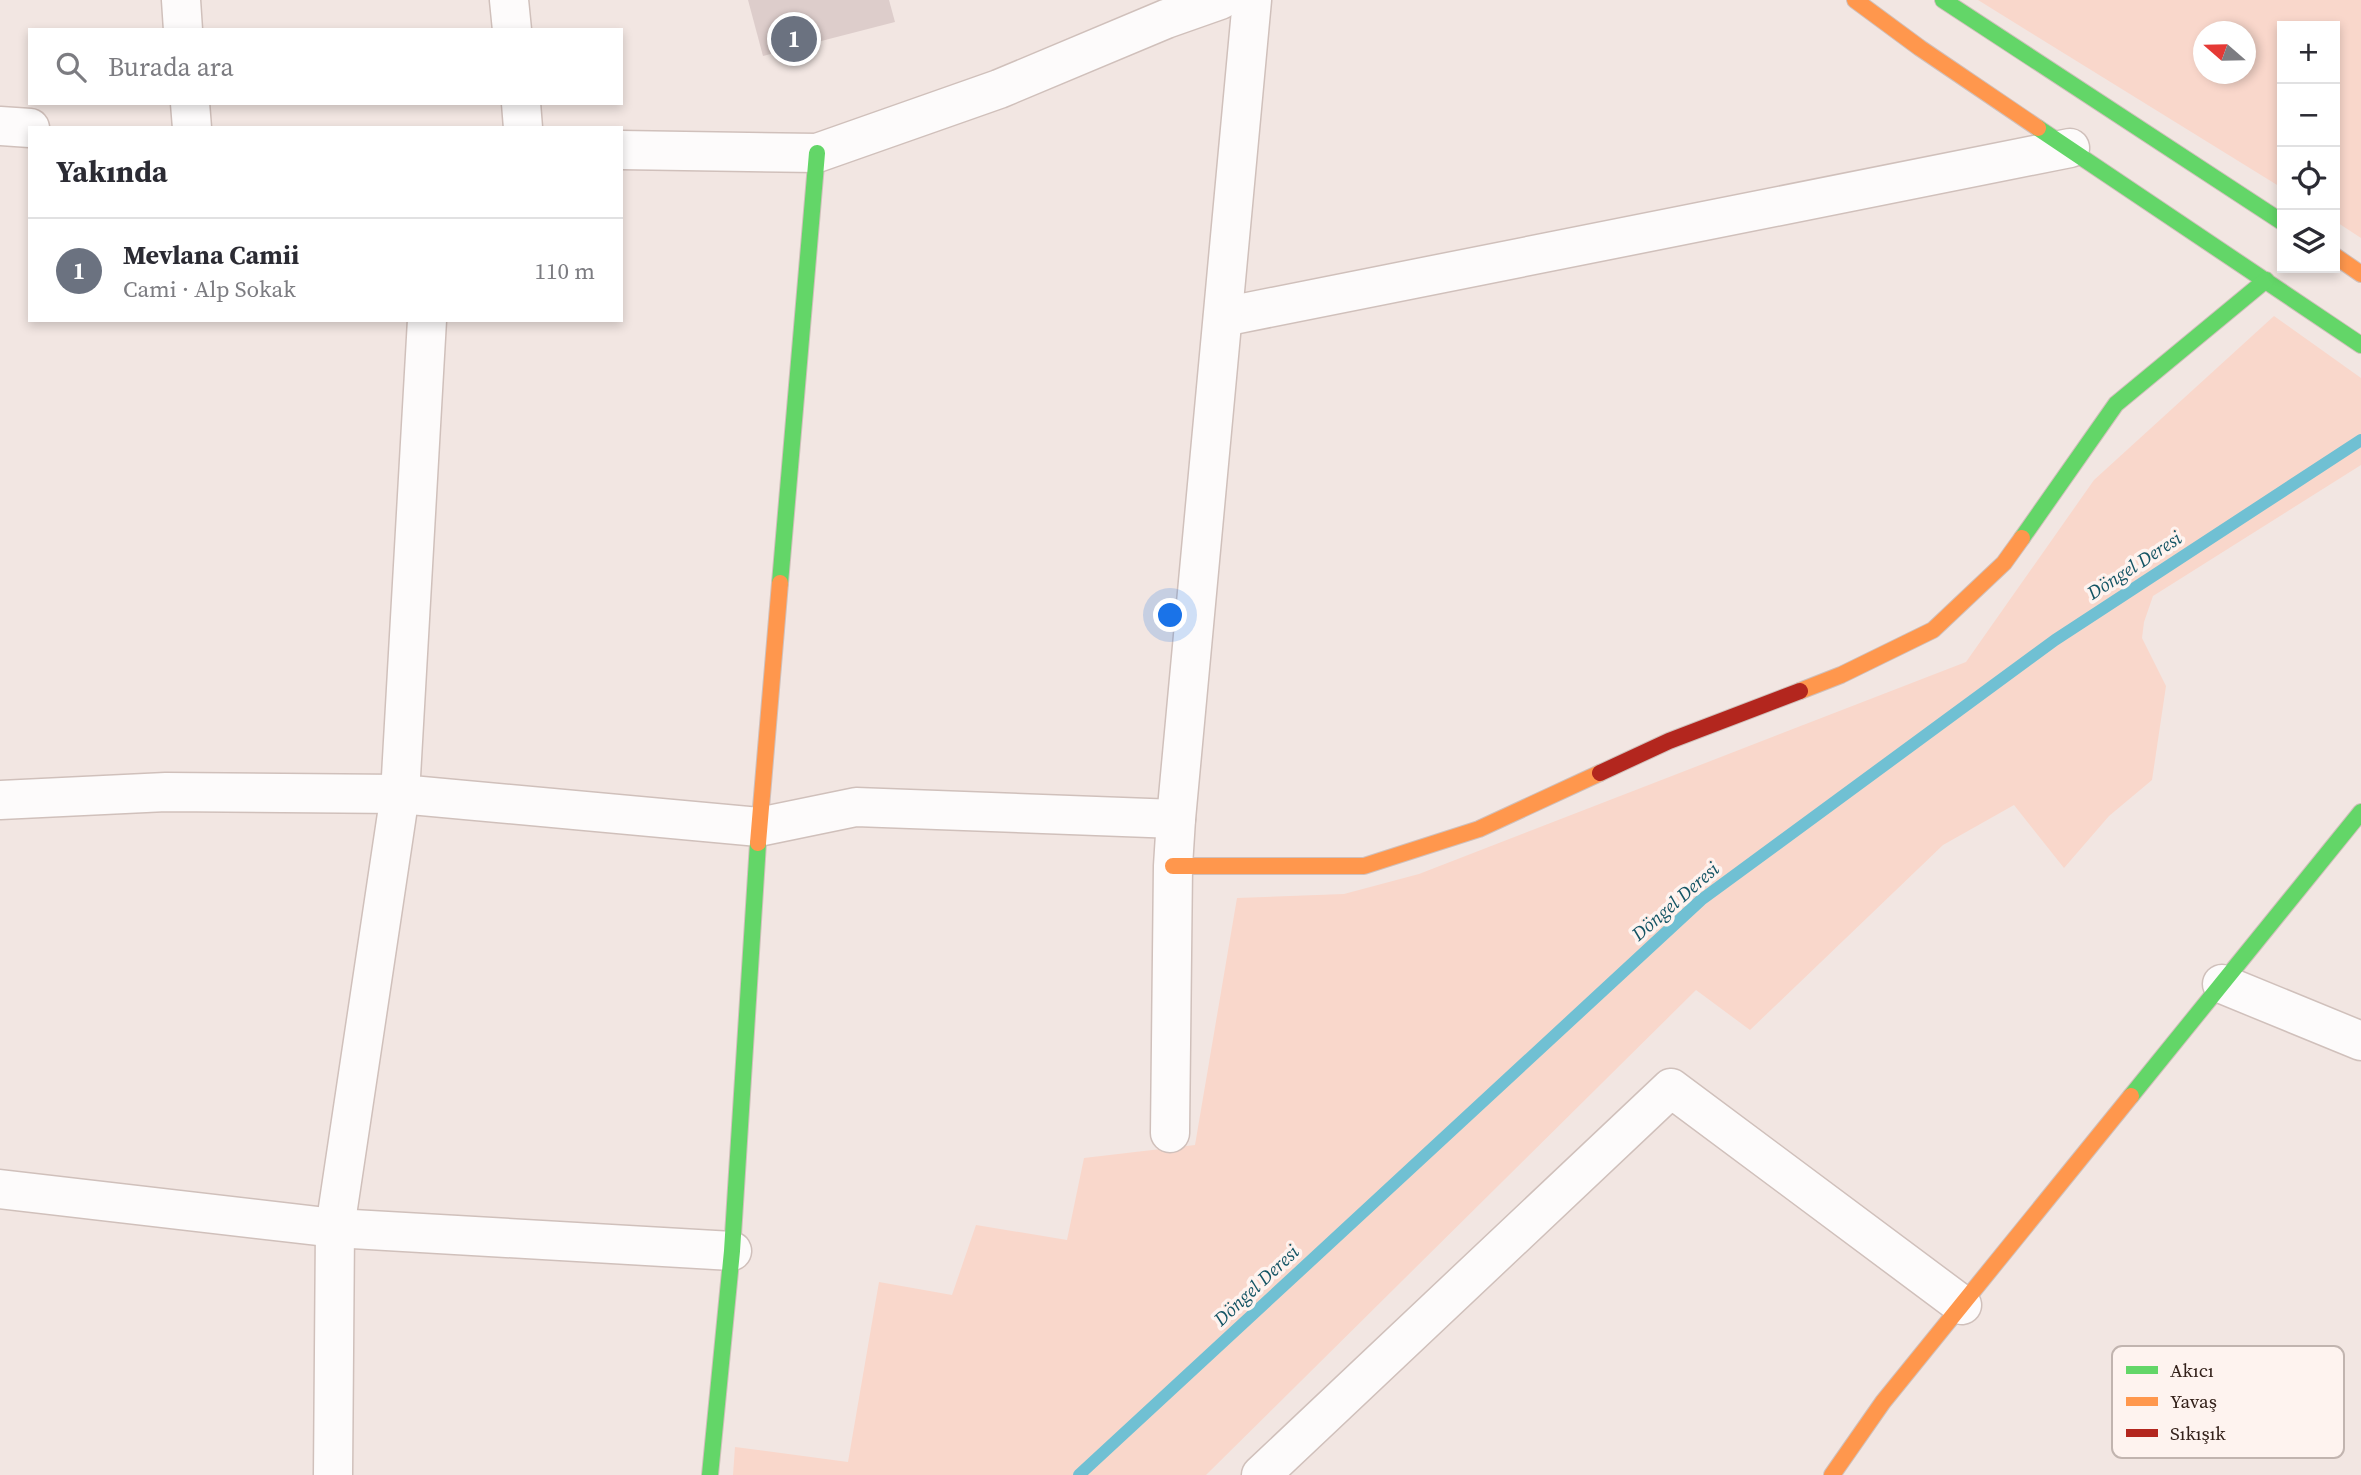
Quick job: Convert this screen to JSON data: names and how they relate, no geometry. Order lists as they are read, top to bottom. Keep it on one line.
{"water":["Döngel Deresi"],"legend":["Akıcı","Yavaş","Sıkışık"],"north":"left","page":{"pins":"1","map_buttons":["+","−"],"search":"Burada ara","heading":"Yakında","list":[{"mark":"1","name":"Mevlana Camii","note":"Cami · Alp Sokak","value":"110 m"}]}}
